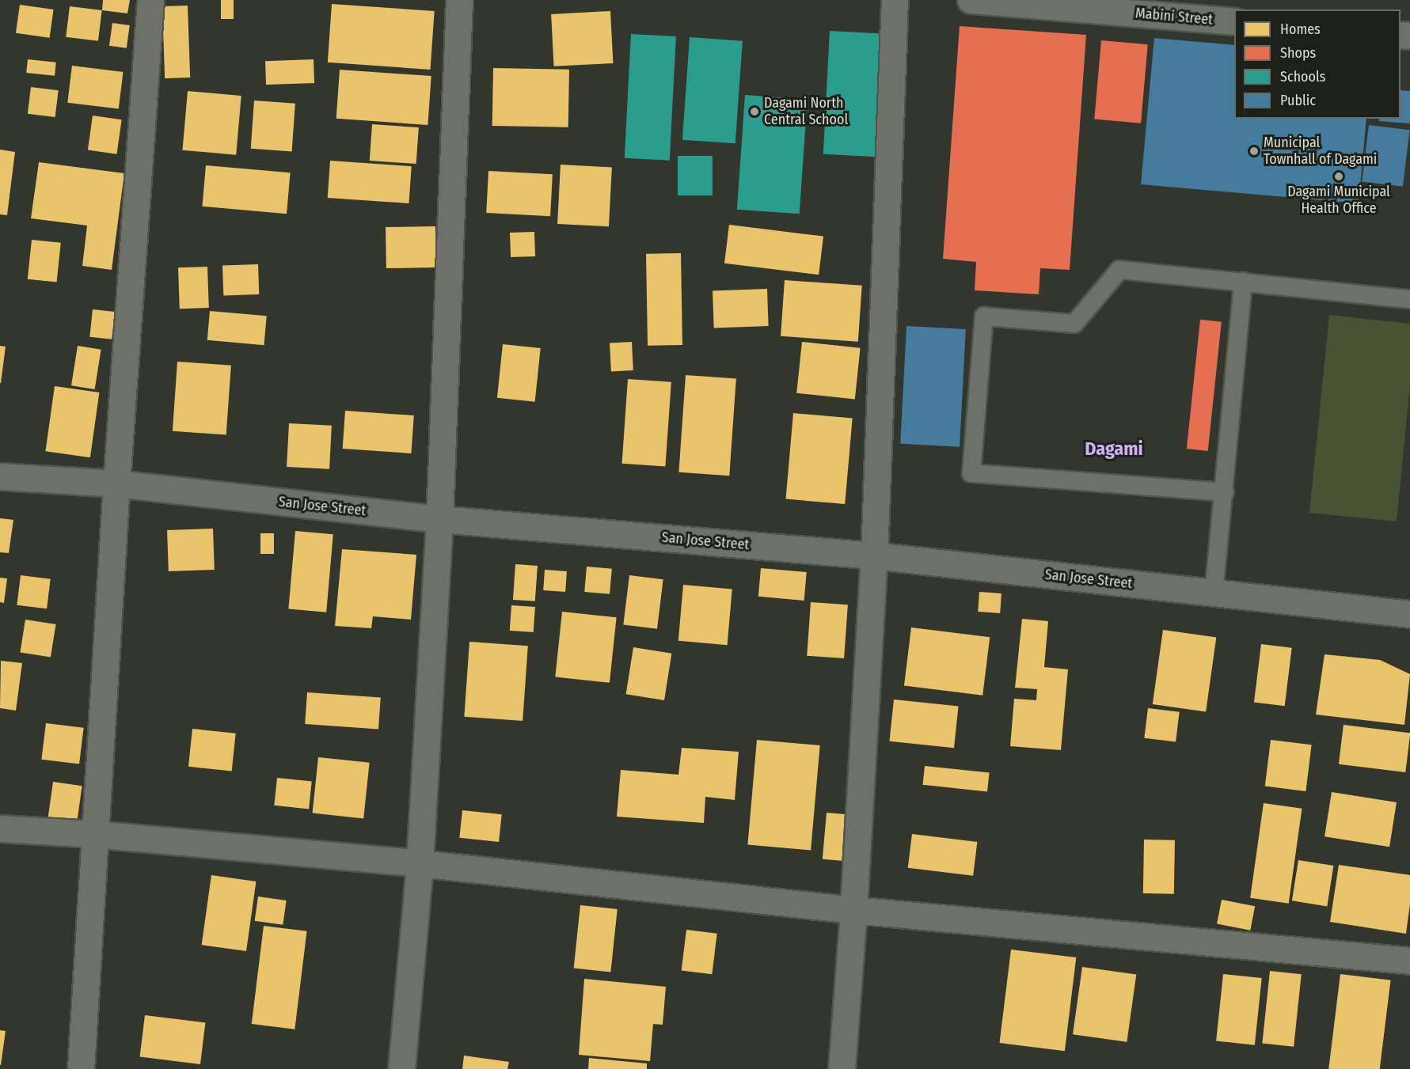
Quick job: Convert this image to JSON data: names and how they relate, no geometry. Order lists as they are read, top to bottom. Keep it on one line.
{"streets":{"street":["Mabini Street","San Jose Street"]},"districts":["Dagami"],"places":["Dagami North Central School","Municipal Townhall of Dagami","Dagami Municipal Health Office"],"legend":["Homes","Shops","Schools","Public"]}
